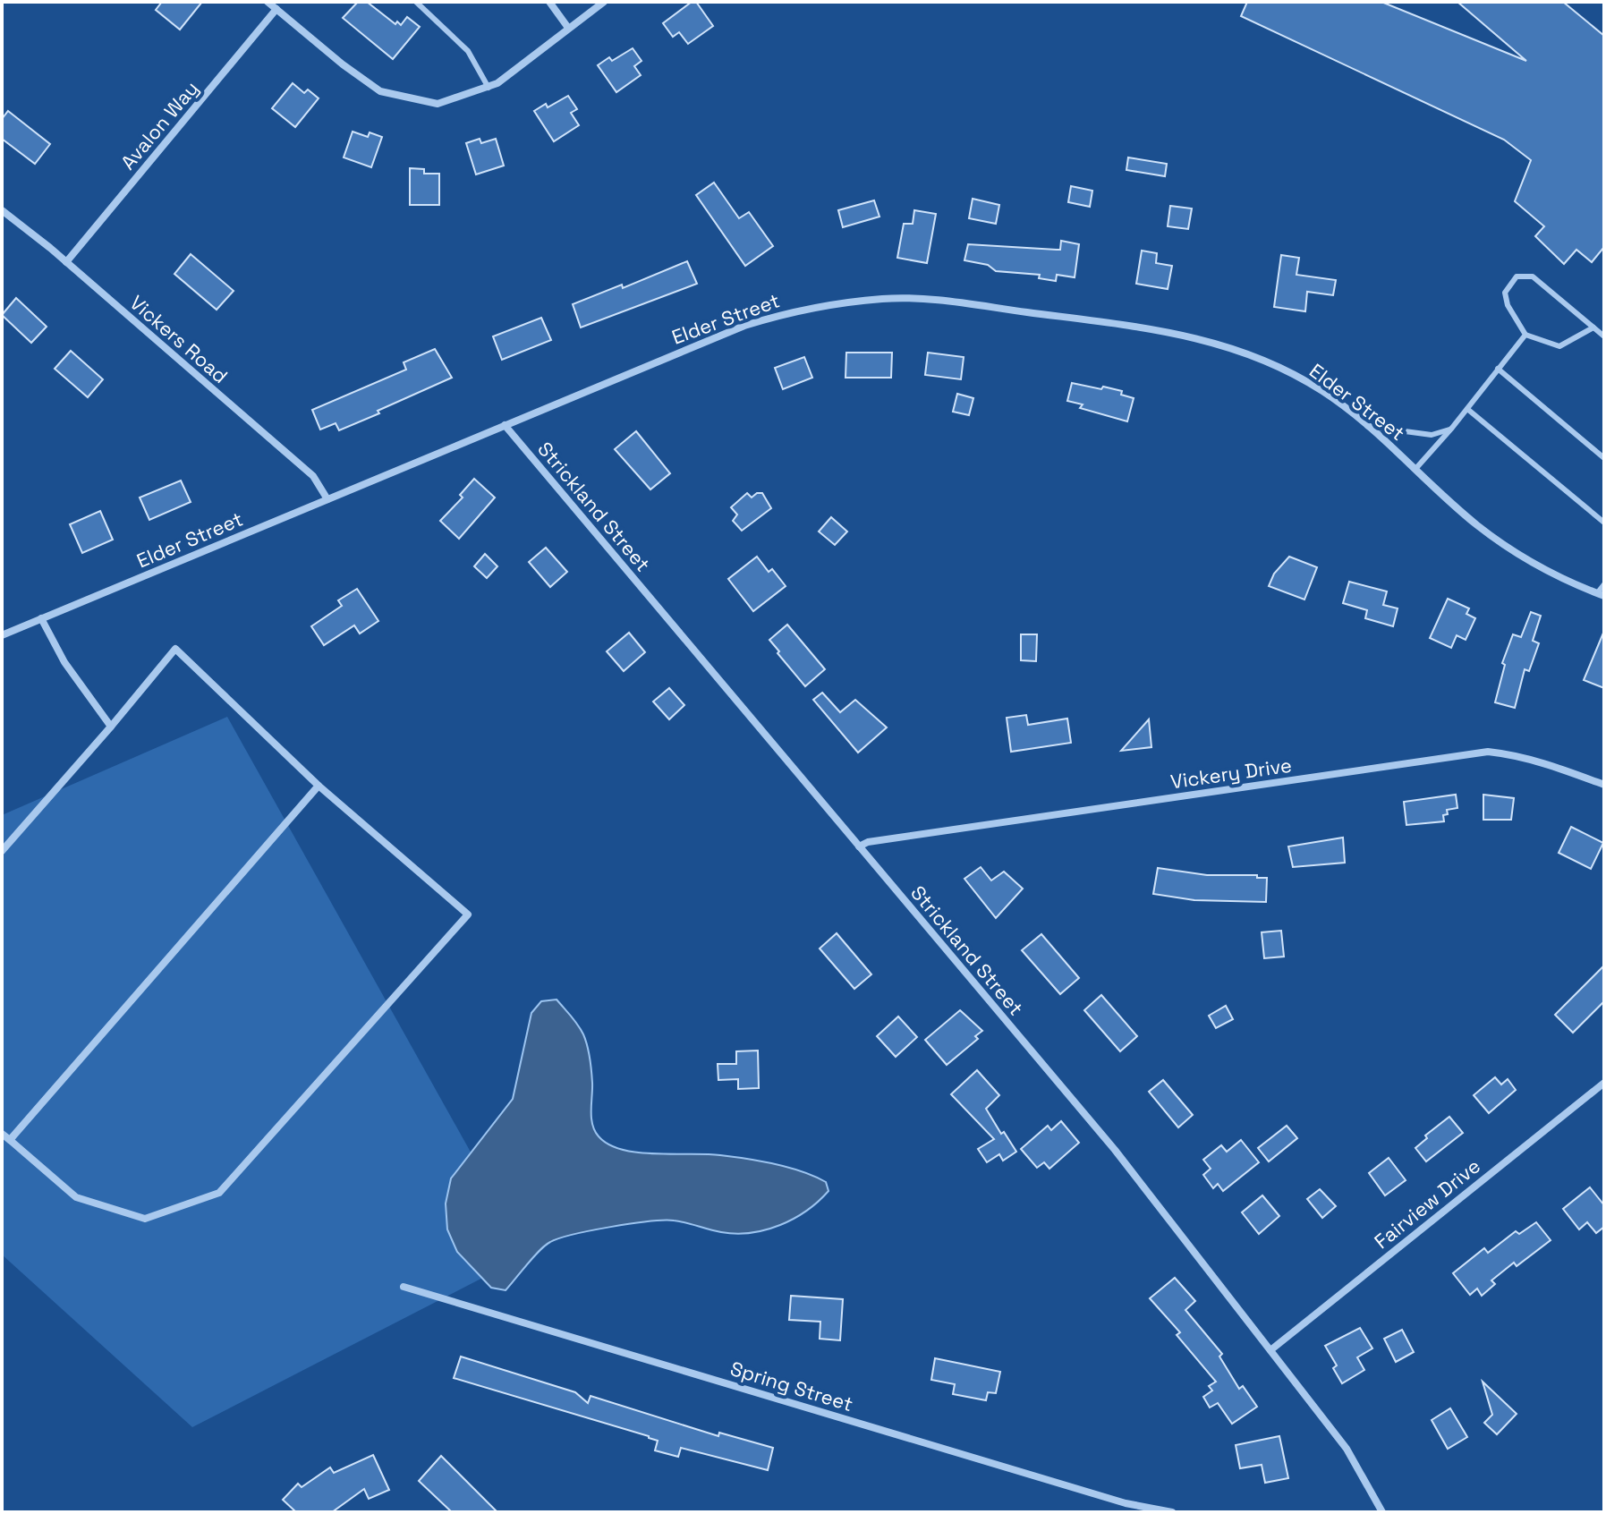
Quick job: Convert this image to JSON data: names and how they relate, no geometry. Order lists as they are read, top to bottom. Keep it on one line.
{"streets":{"street":["Avalon Way","Elder Street","Vickers Road","Strickland Street","Vickery Drive","Fairview Drive","Spring Street"]},"crossings":[["Avalon Way","Vickers Road"],["Elder Street","Vickers Road"],["Elder Street","Strickland Street"],["Strickland Street","Vickery Drive"],["Strickland Street","Fairview Drive"]]}
